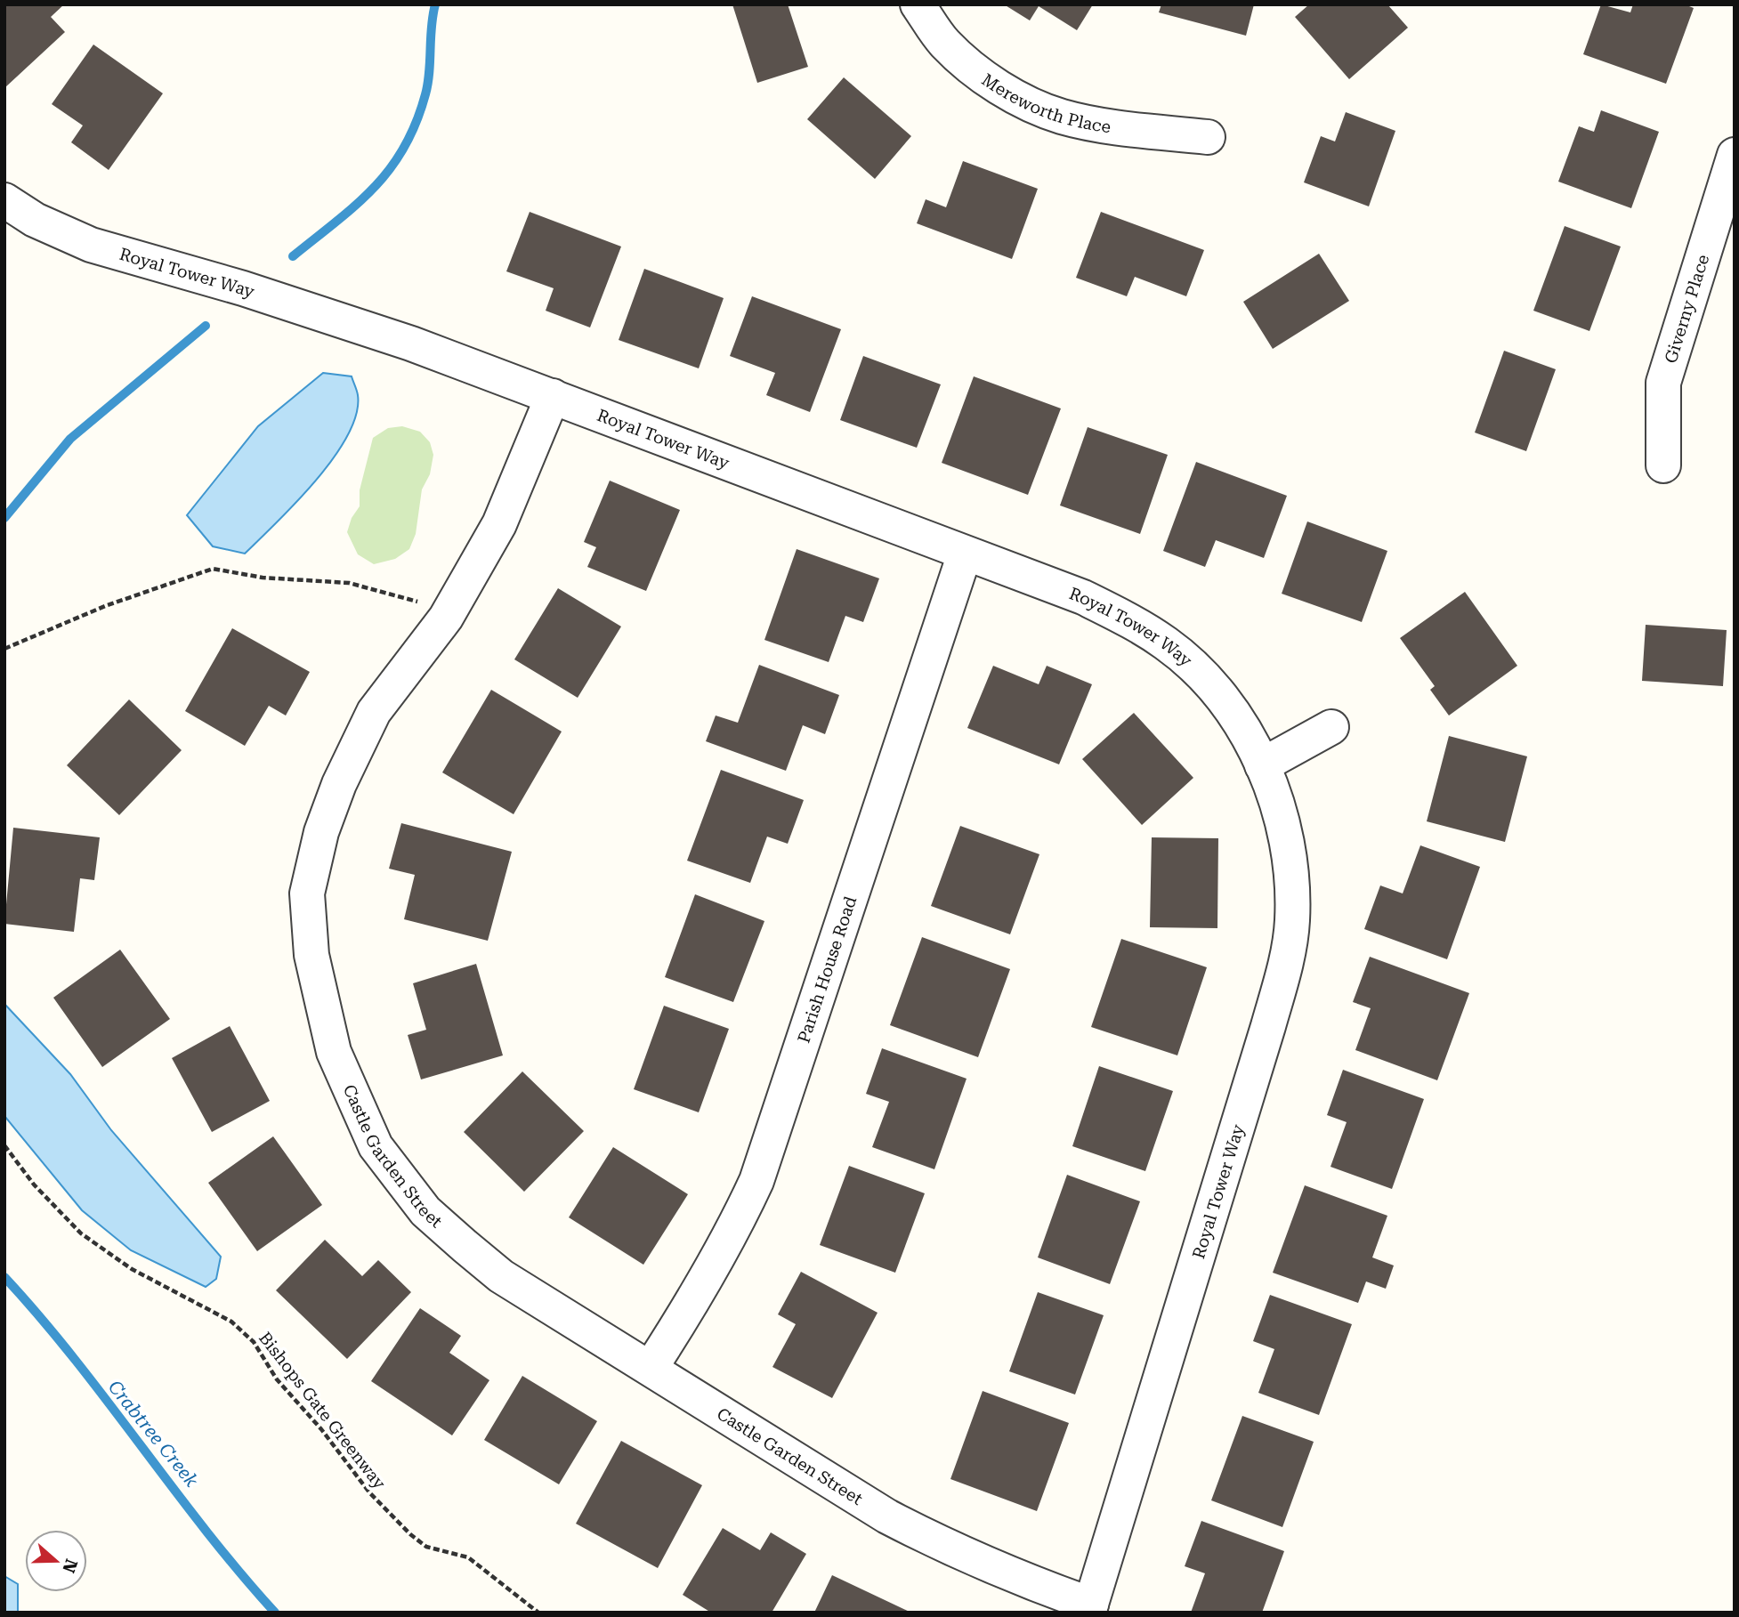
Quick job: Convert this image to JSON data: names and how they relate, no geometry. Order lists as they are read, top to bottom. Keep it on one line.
{"streets":{"street":["Mereworth Place","Royal Tower Way","Giverny Place","Parish House Road","Castle Garden Street"],"path":["Bishops Gate Greenway"]},"crossings":[["Royal Tower Way","Parish House Road"],["Royal Tower Way","Castle Garden Street"],["Parish House Road","Castle Garden Street"]],"water":["Crabtree Creek"],"north":"right"}
